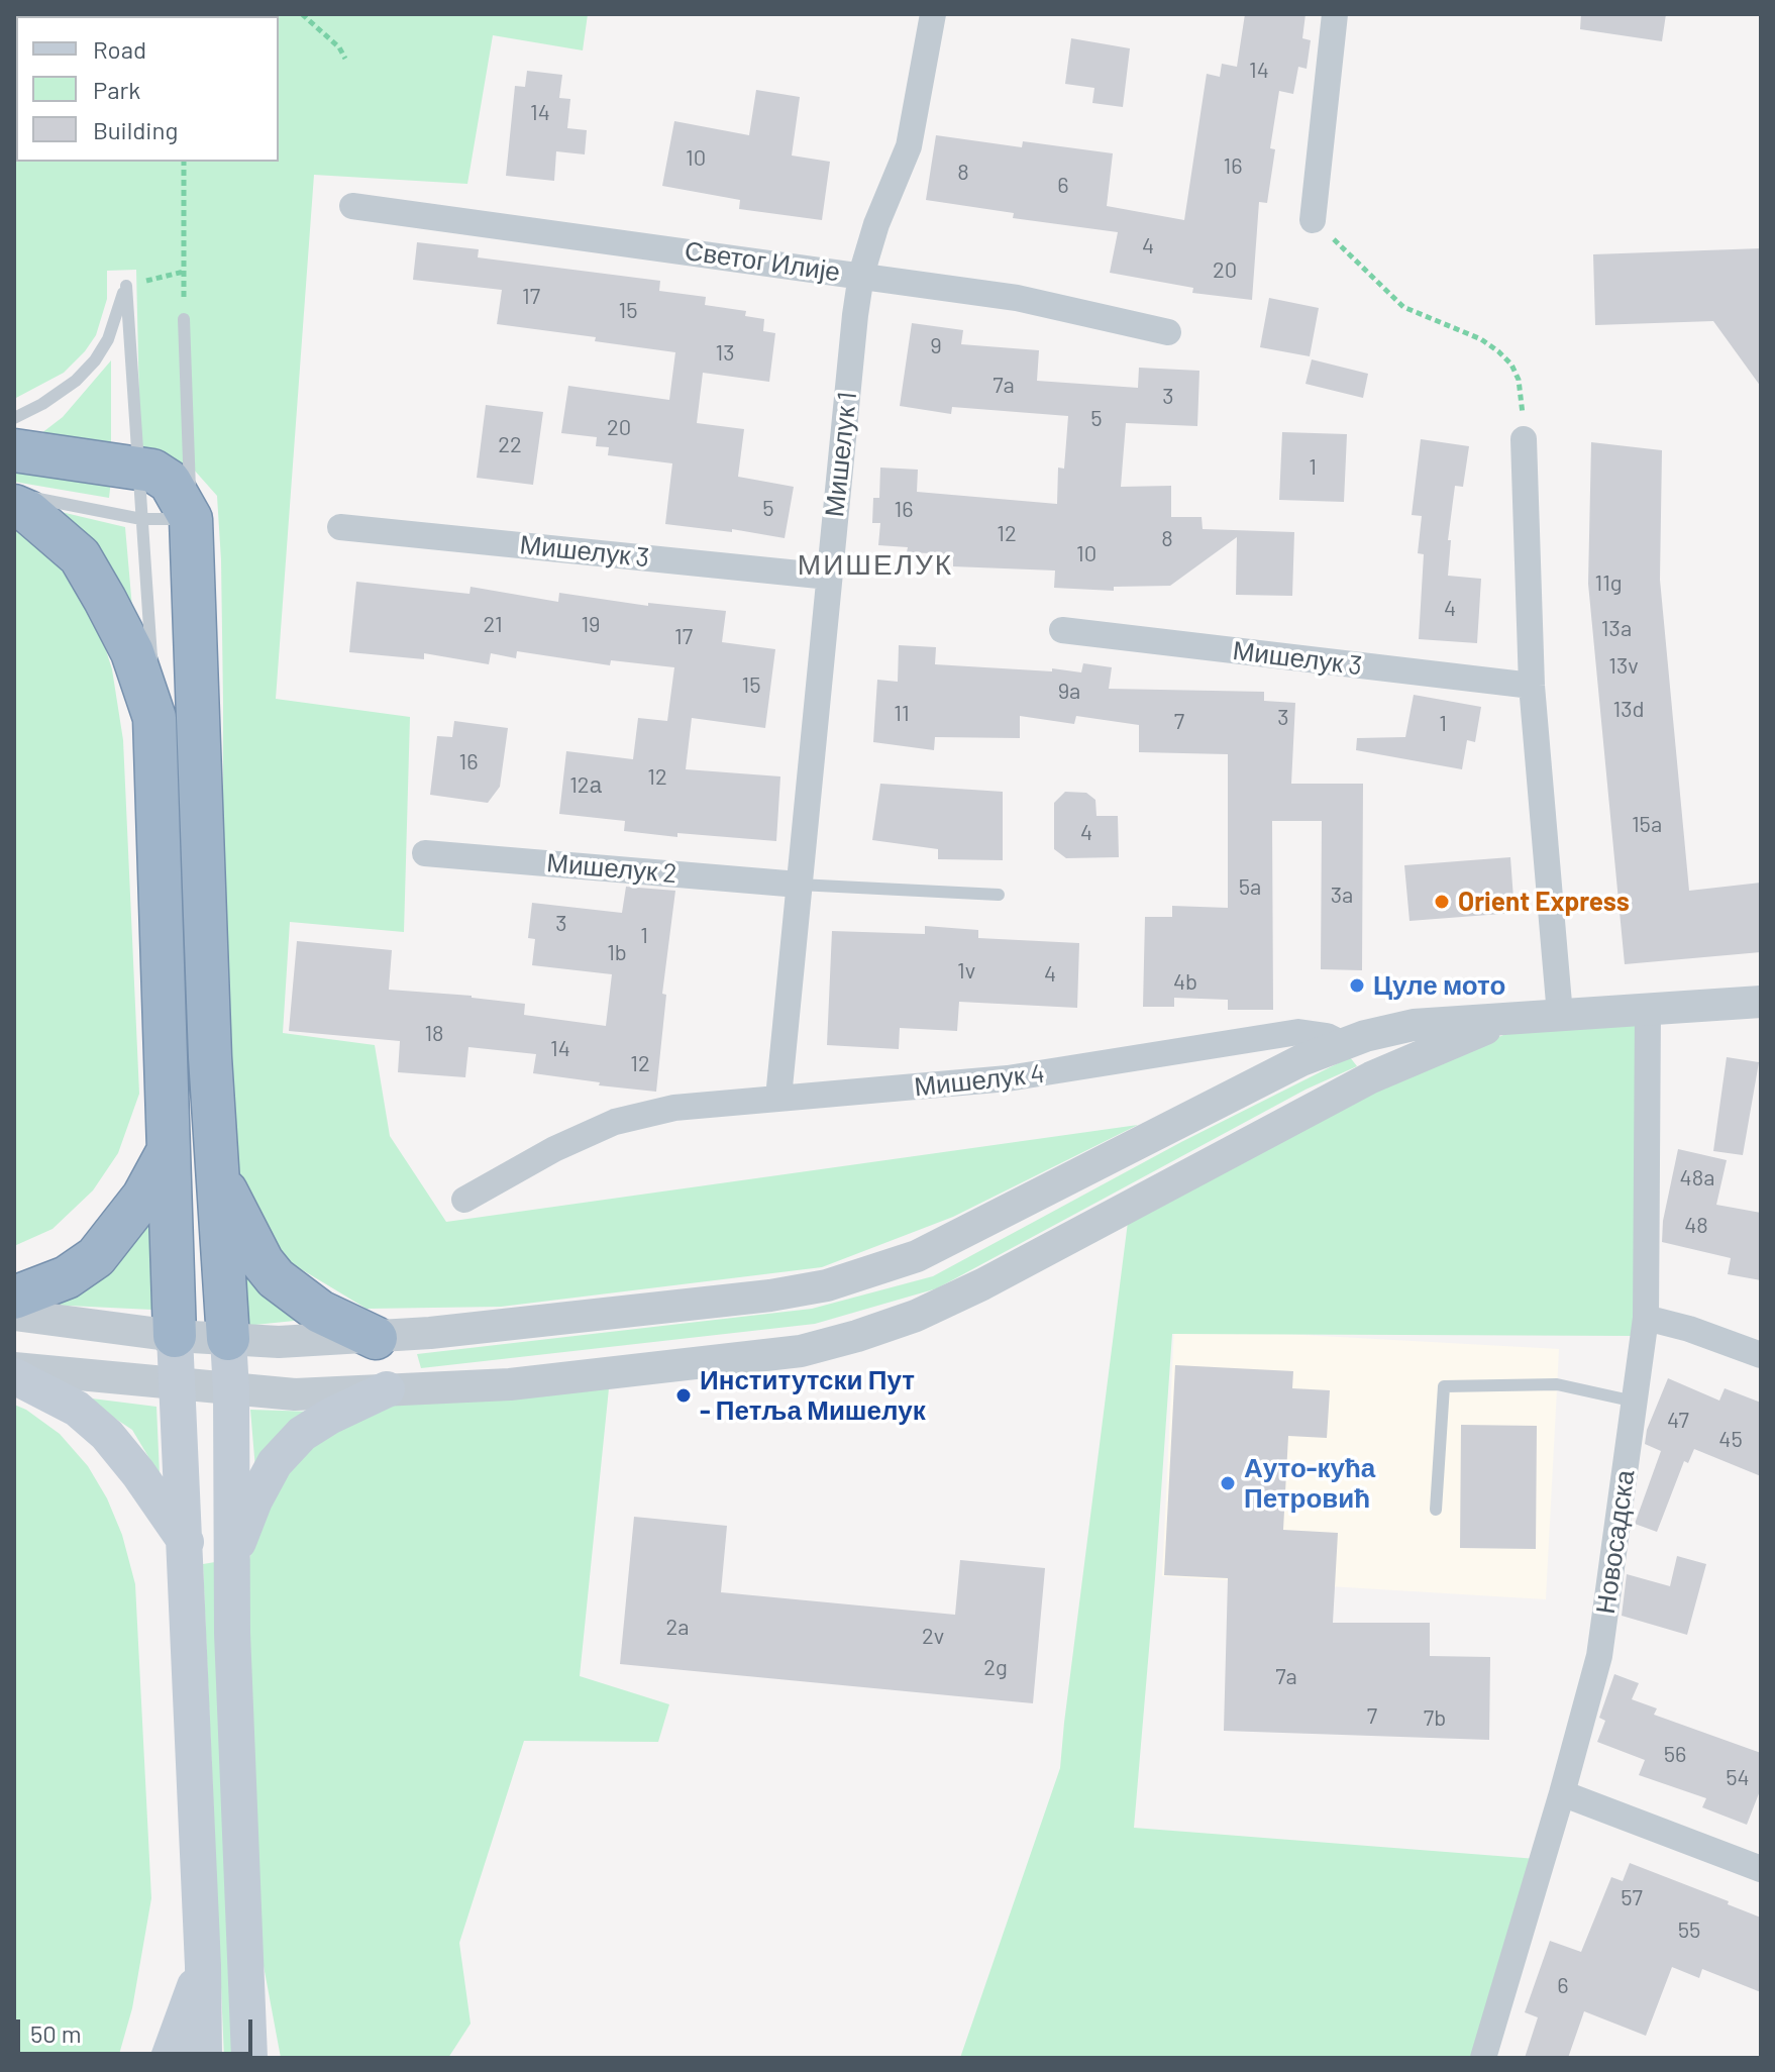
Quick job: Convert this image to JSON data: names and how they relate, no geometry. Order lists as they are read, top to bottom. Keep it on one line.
{"streets":{"street":["Светог Илије","Мишелук 1","Мишелук 3","Мишелук 2","Мишелук 4","Новосадска"]},"crossings":[["Светог Илије","Мишелук 1"],["Мишелук 1","Мишелук 3"],["Мишелук 1","Мишелук 2"],["Мишелук 1","Мишелук 4"]],"districts":["МИШЕЛУК"],"places":["Orient Express","Цуле мото","Институтски Пут - Петља Мишелук","Ауто-кућа Петровић"],"house_numbers":["14","14","10","16","8","6","4","20","17","15","9","13","7a","3","5","20","22","1","5","16","12","8","10","11g","4","21","19","13a","17","13v","15","9a","13d","11","3","7","1","16","12","12а","15a","4","5a","3a","3","1","1b","1v","4","4b","18","14","12","48a","48","47","45","2a","2v","2g","7a","7","7b","56","54","57","55","6"],"legend":["Road","Park","Building"],"scale_bar":"50 m"}
